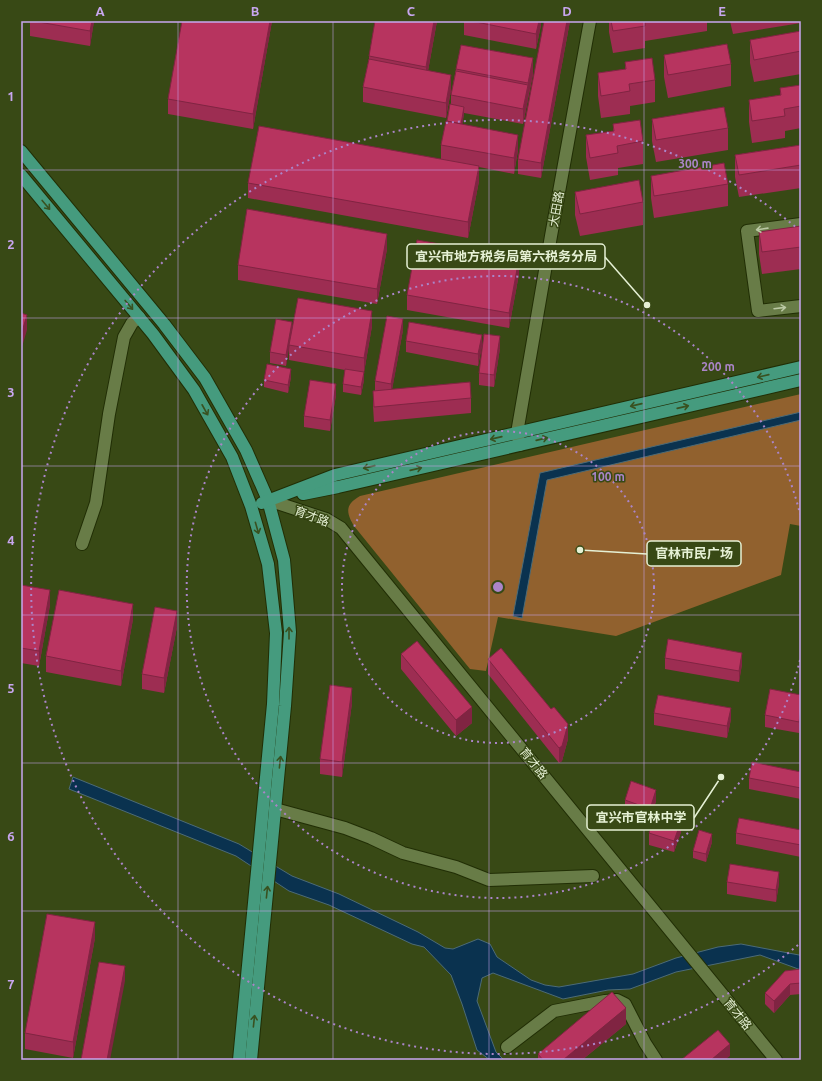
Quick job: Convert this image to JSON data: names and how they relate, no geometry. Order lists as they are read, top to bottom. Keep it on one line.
{"streets":{"street":["大田路","育才路"]},"places":["宜兴市地方税务局第六税务分局","官林市民广场","宜兴市官林中学"],"grid":{"columns":["A","B","C","D","E"],"rows":["1","2","3","4","5","6","7"]},"rings":["300 m","200 m","100 m"]}
